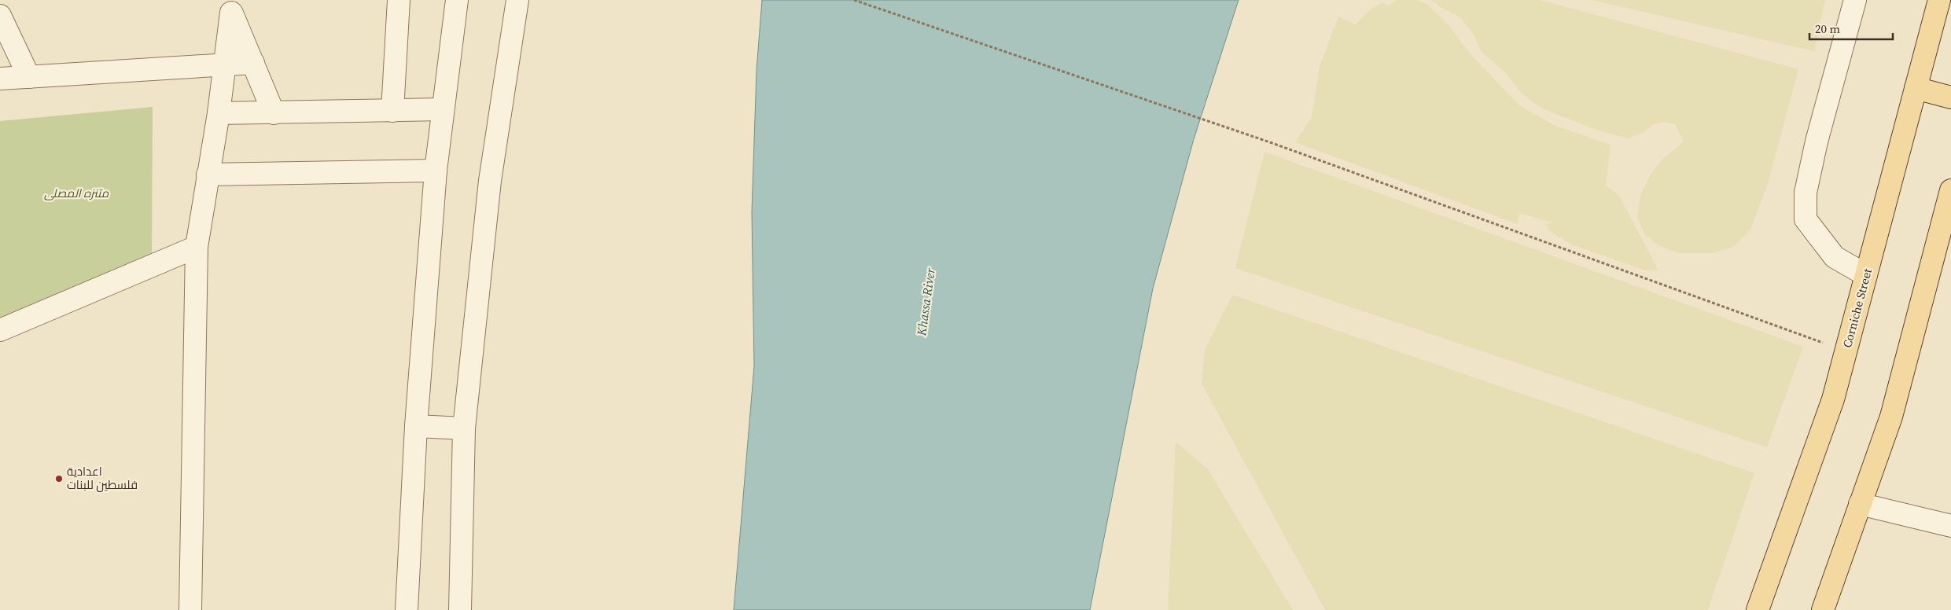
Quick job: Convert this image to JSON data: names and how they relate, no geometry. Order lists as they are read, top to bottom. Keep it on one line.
{"streets":{"main road":["Corniche Street"]},"water":["Khassa River"],"parks":["متنزه المصلى"],"places":["اعدادية فلسطين للبنات"],"scale_bar":"20 m"}
